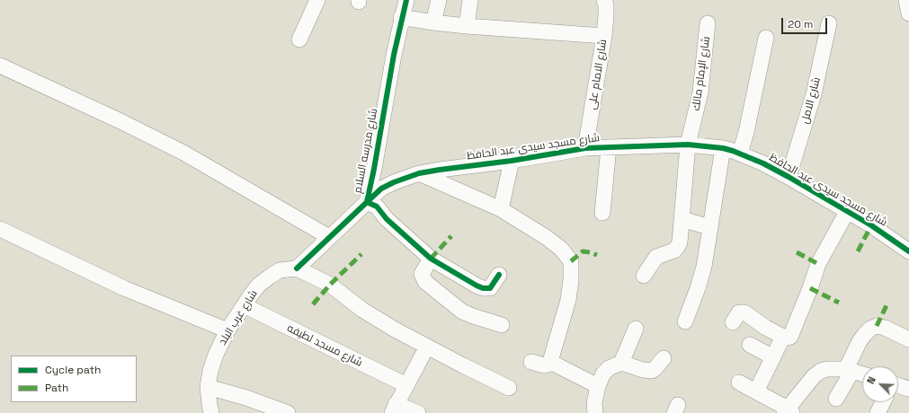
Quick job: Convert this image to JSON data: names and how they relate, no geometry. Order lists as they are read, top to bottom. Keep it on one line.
{"streets":{"street":["شارع الإمام مالك","شارع الامام على","شارع الامل","شارع مسجد سيدى عبد الحافظ","شارع مدرسه السلام","شارع غرب البلد","شارع مسجد لطيفه"]},"crossings":[["شارع الإمام مالك","شارع مسجد سيدى عبد الحافظ"],["شارع الامام على","شارع مسجد سيدى عبد الحافظ"],["شارع الامل","شارع مسجد سيدى عبد الحافظ"],["شارع مسجد سيدى عبد الحافظ","شارع مدرسه السلام"],["شارع مسجد سيدى عبد الحافظ","شارع غرب البلد"],["شارع غرب البلد","شارع مسجد لطيفه"]],"legend":["Cycle path","Path"],"scale_bar":"20 m","north":"top left"}
